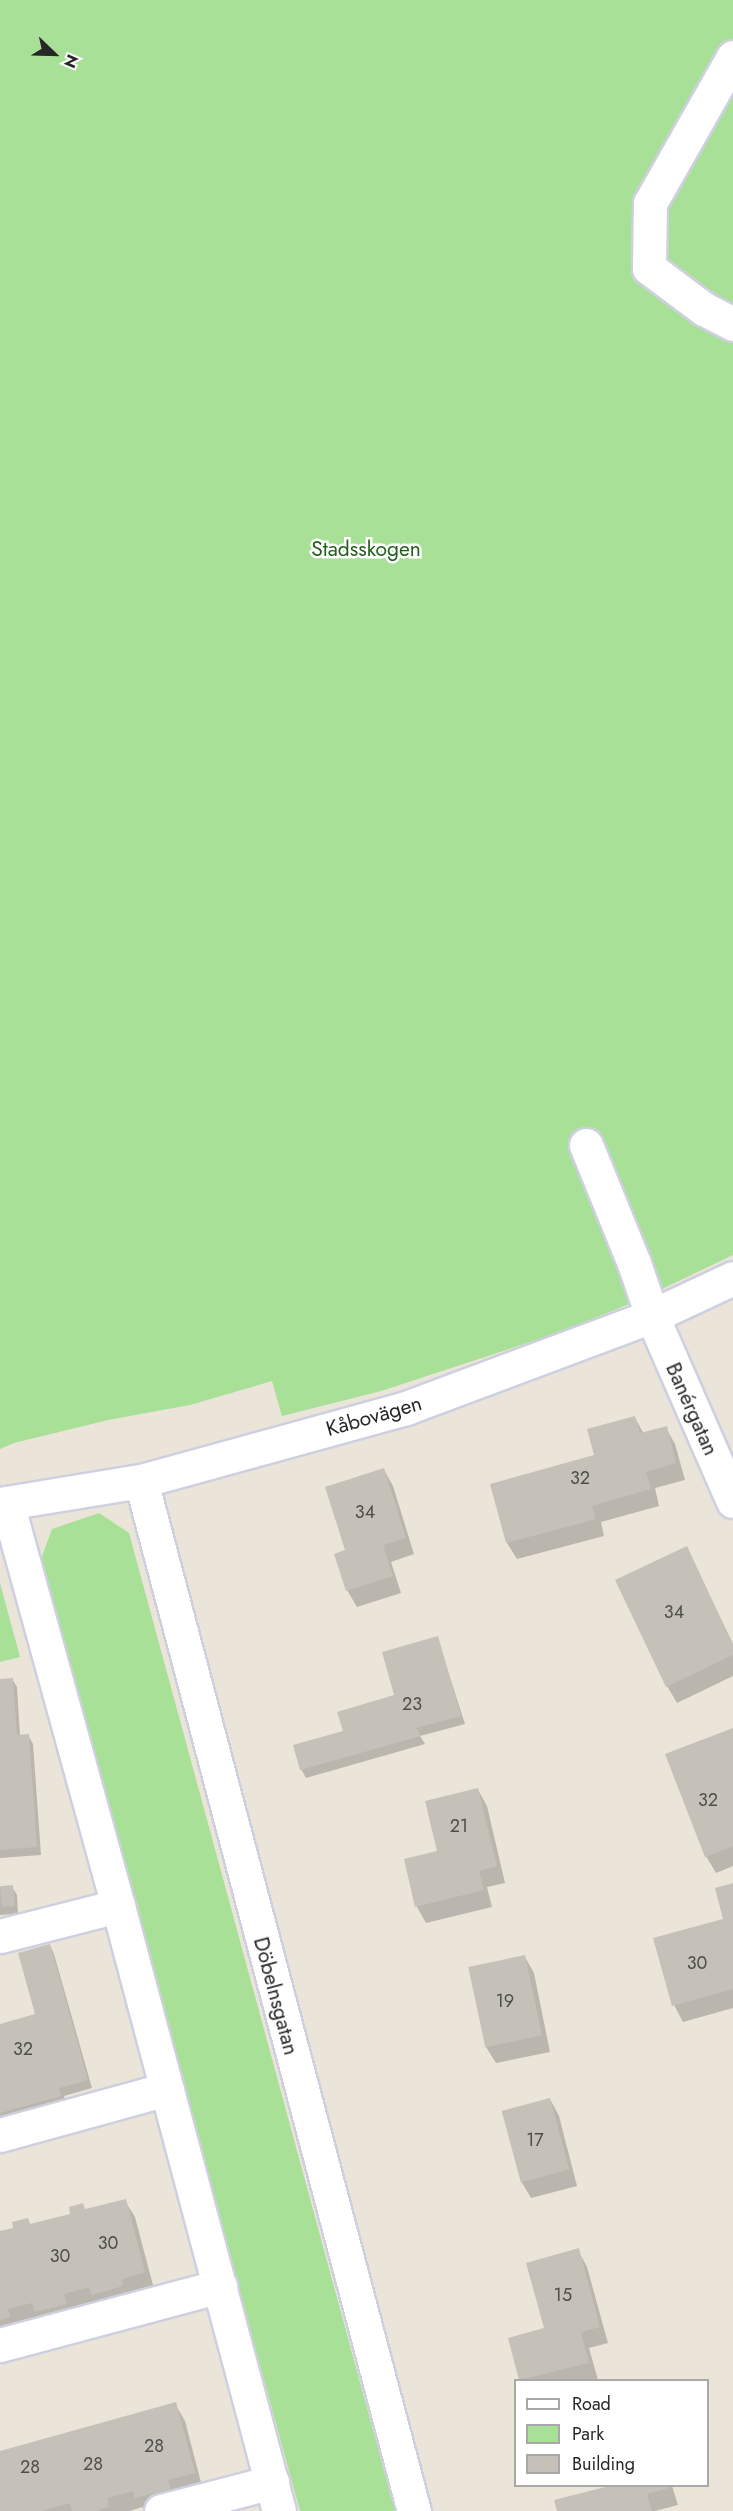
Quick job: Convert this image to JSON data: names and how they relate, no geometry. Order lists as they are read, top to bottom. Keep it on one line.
{"streets":{"street":["Banérgatan","Kåbovägen","Döbelnsgatan"]},"crossings":[["Banérgatan","Kåbovägen"],["Kåbovägen","Döbelnsgatan"]],"parks":["Stadsskogen"],"house_numbers":["32","34","34","23","32","21","30","19","32","17","30","30","15","28","28","28"],"legend":["Road","Park","Building"],"north":"bottom right"}
